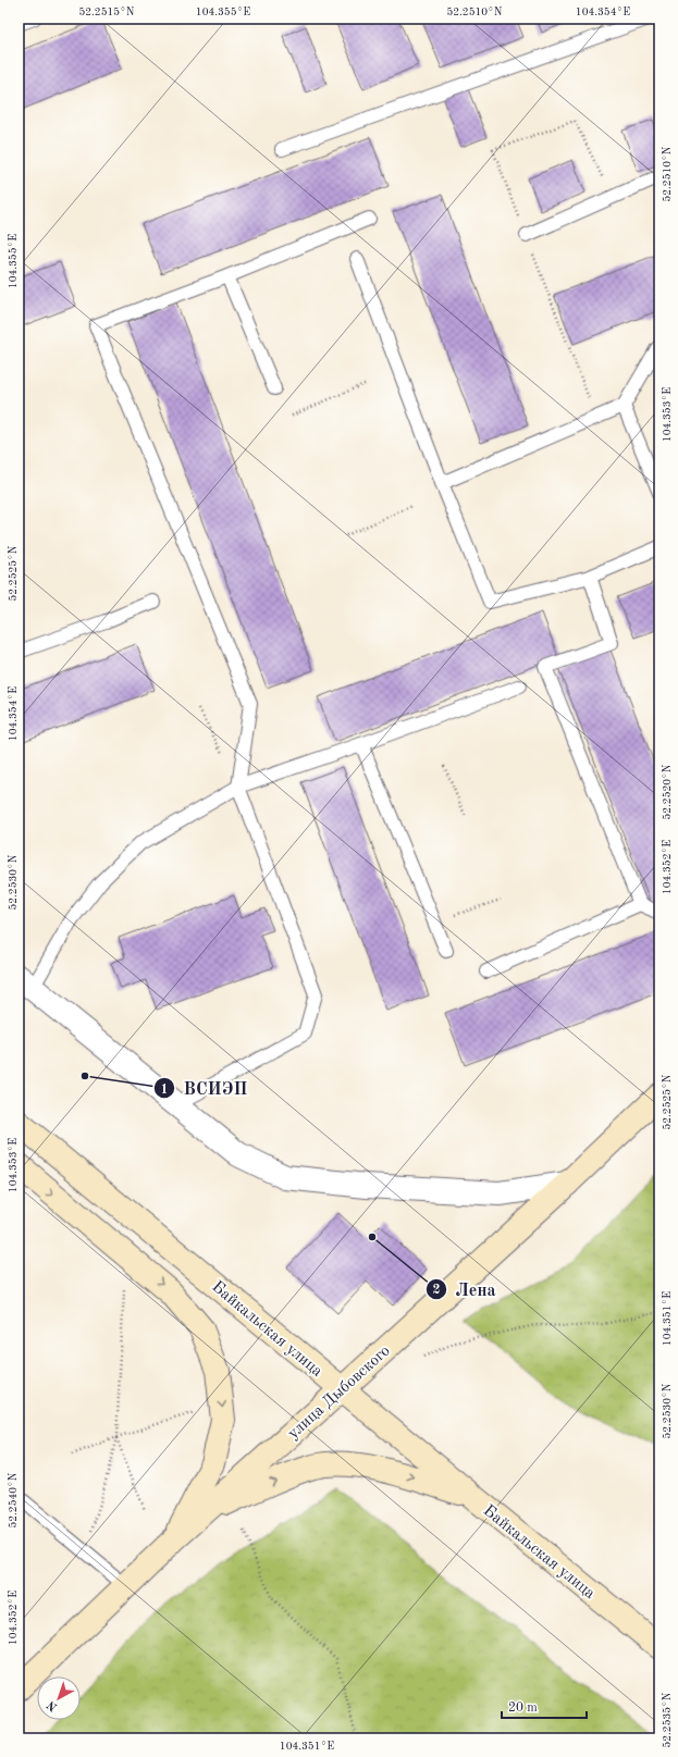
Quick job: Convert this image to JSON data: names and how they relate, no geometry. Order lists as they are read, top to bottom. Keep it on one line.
{"streets":{"main road":["Байкальская улица","улица Дыбовского"]},"crossings":[["Байкальская улица","улица Дыбовского"]],"places":["ВСИЭП","Лена"],"scale_bar":"20 m","north":"bottom left","coordinates":["52.2515°N","104.355°E","52.2510°N","104.354°E","104.353°E","52.2525°N","52.2520°N","104.352°E","52.2530°N","104.351°E","52.2540°N","52.2535°N"]}
